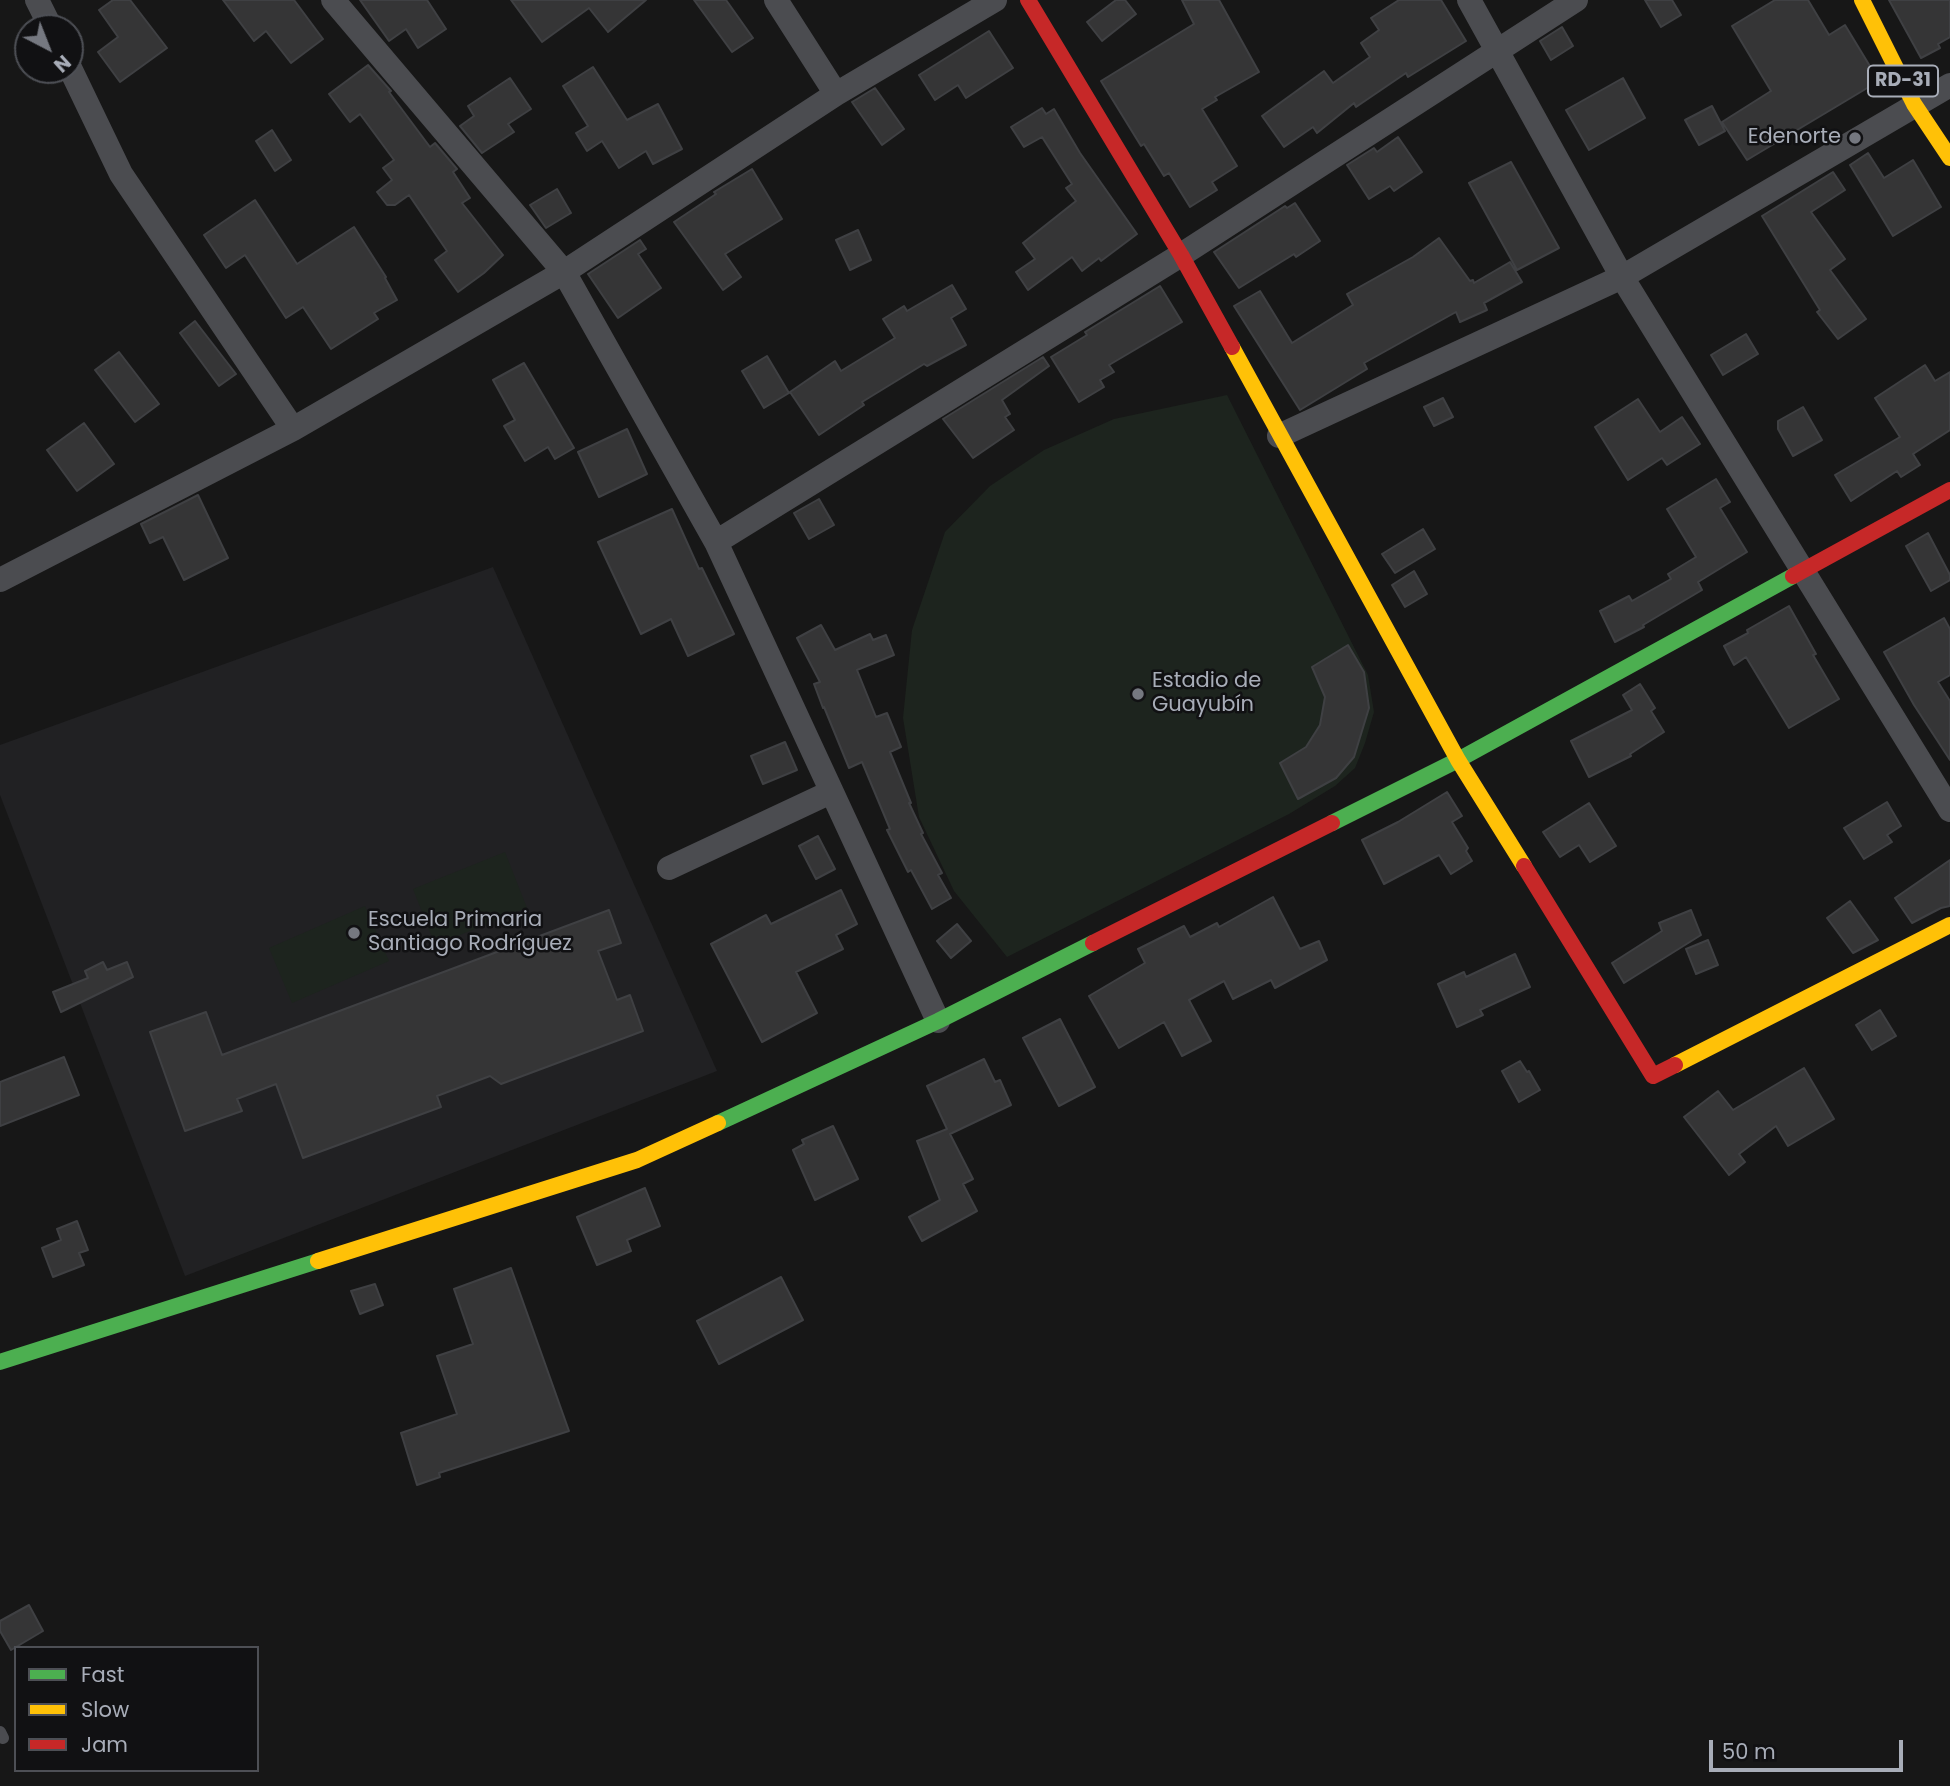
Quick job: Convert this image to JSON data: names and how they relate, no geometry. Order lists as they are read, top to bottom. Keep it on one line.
{"streets":{"street":["RD-31"]},"places":["Edenorte","Estadio de Guayubín","Escuela Primaria Santiago Rodríguez"],"legend":["Fast","Slow","Jam"],"scale_bar":"50 m","north":"bottom right"}
